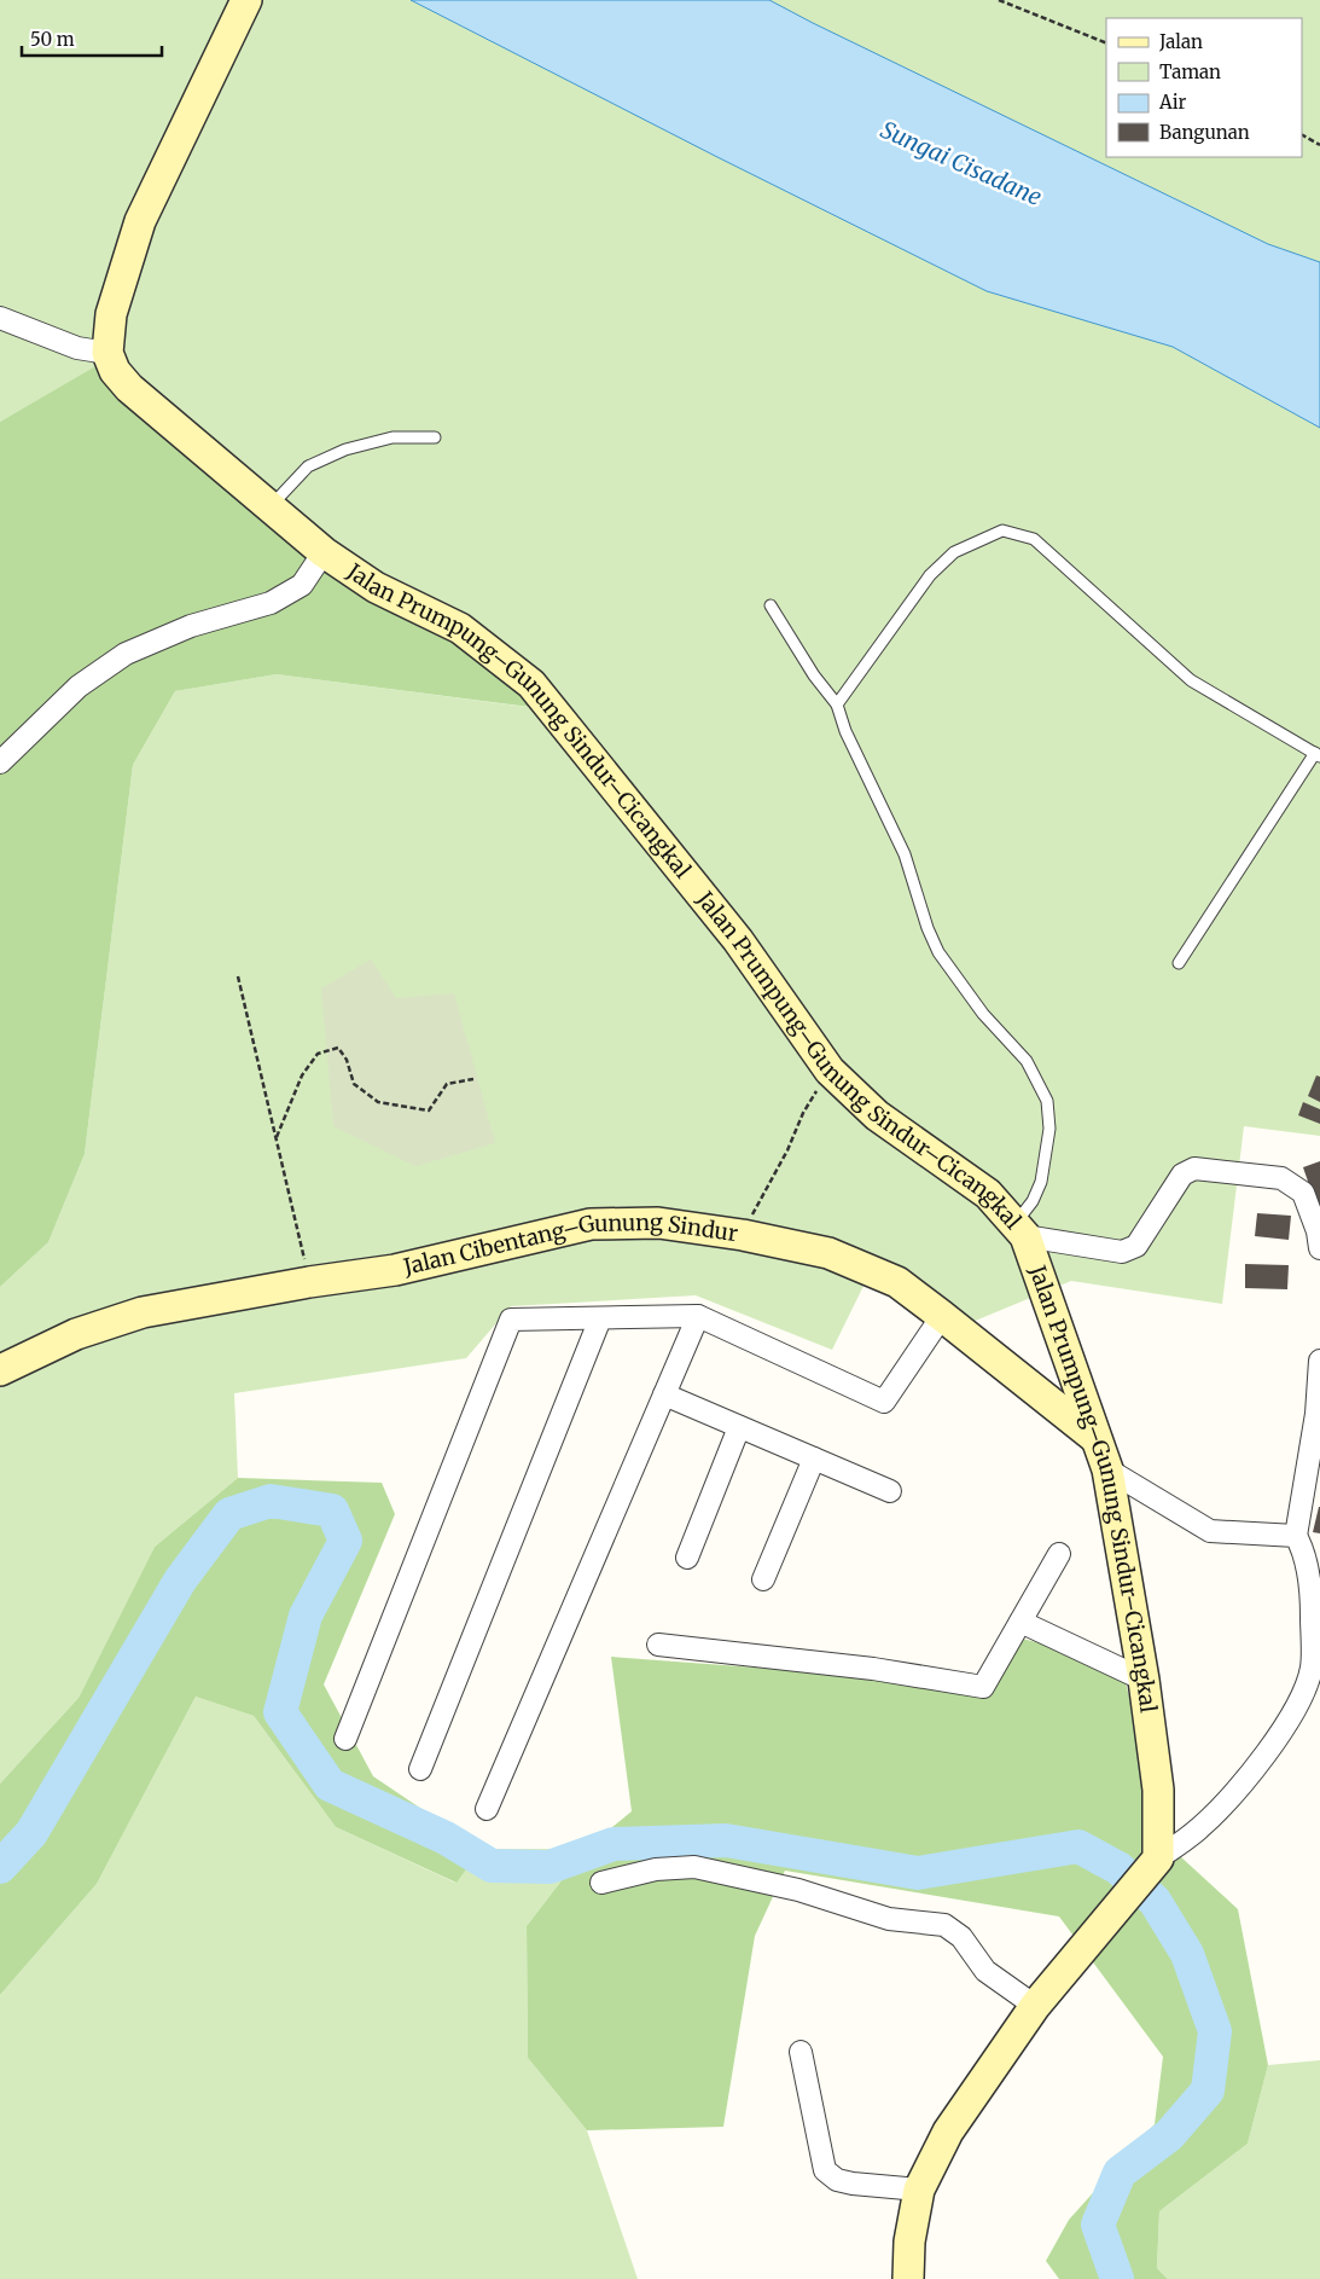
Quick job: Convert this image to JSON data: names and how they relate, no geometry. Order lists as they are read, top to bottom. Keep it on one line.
{"streets":{"main road":["Jalan Prumpung–Gunung Sindur–Cicangkal","Jalan Cibentang–Gunung Sindur"]},"crossings":[["Jalan Prumpung–Gunung Sindur–Cicangkal","Jalan Cibentang–Gunung Sindur"]],"water":["Sungai Cisadane"],"legend":["Jalan","Taman","Air","Bangunan"],"scale_bar":"50 m"}
